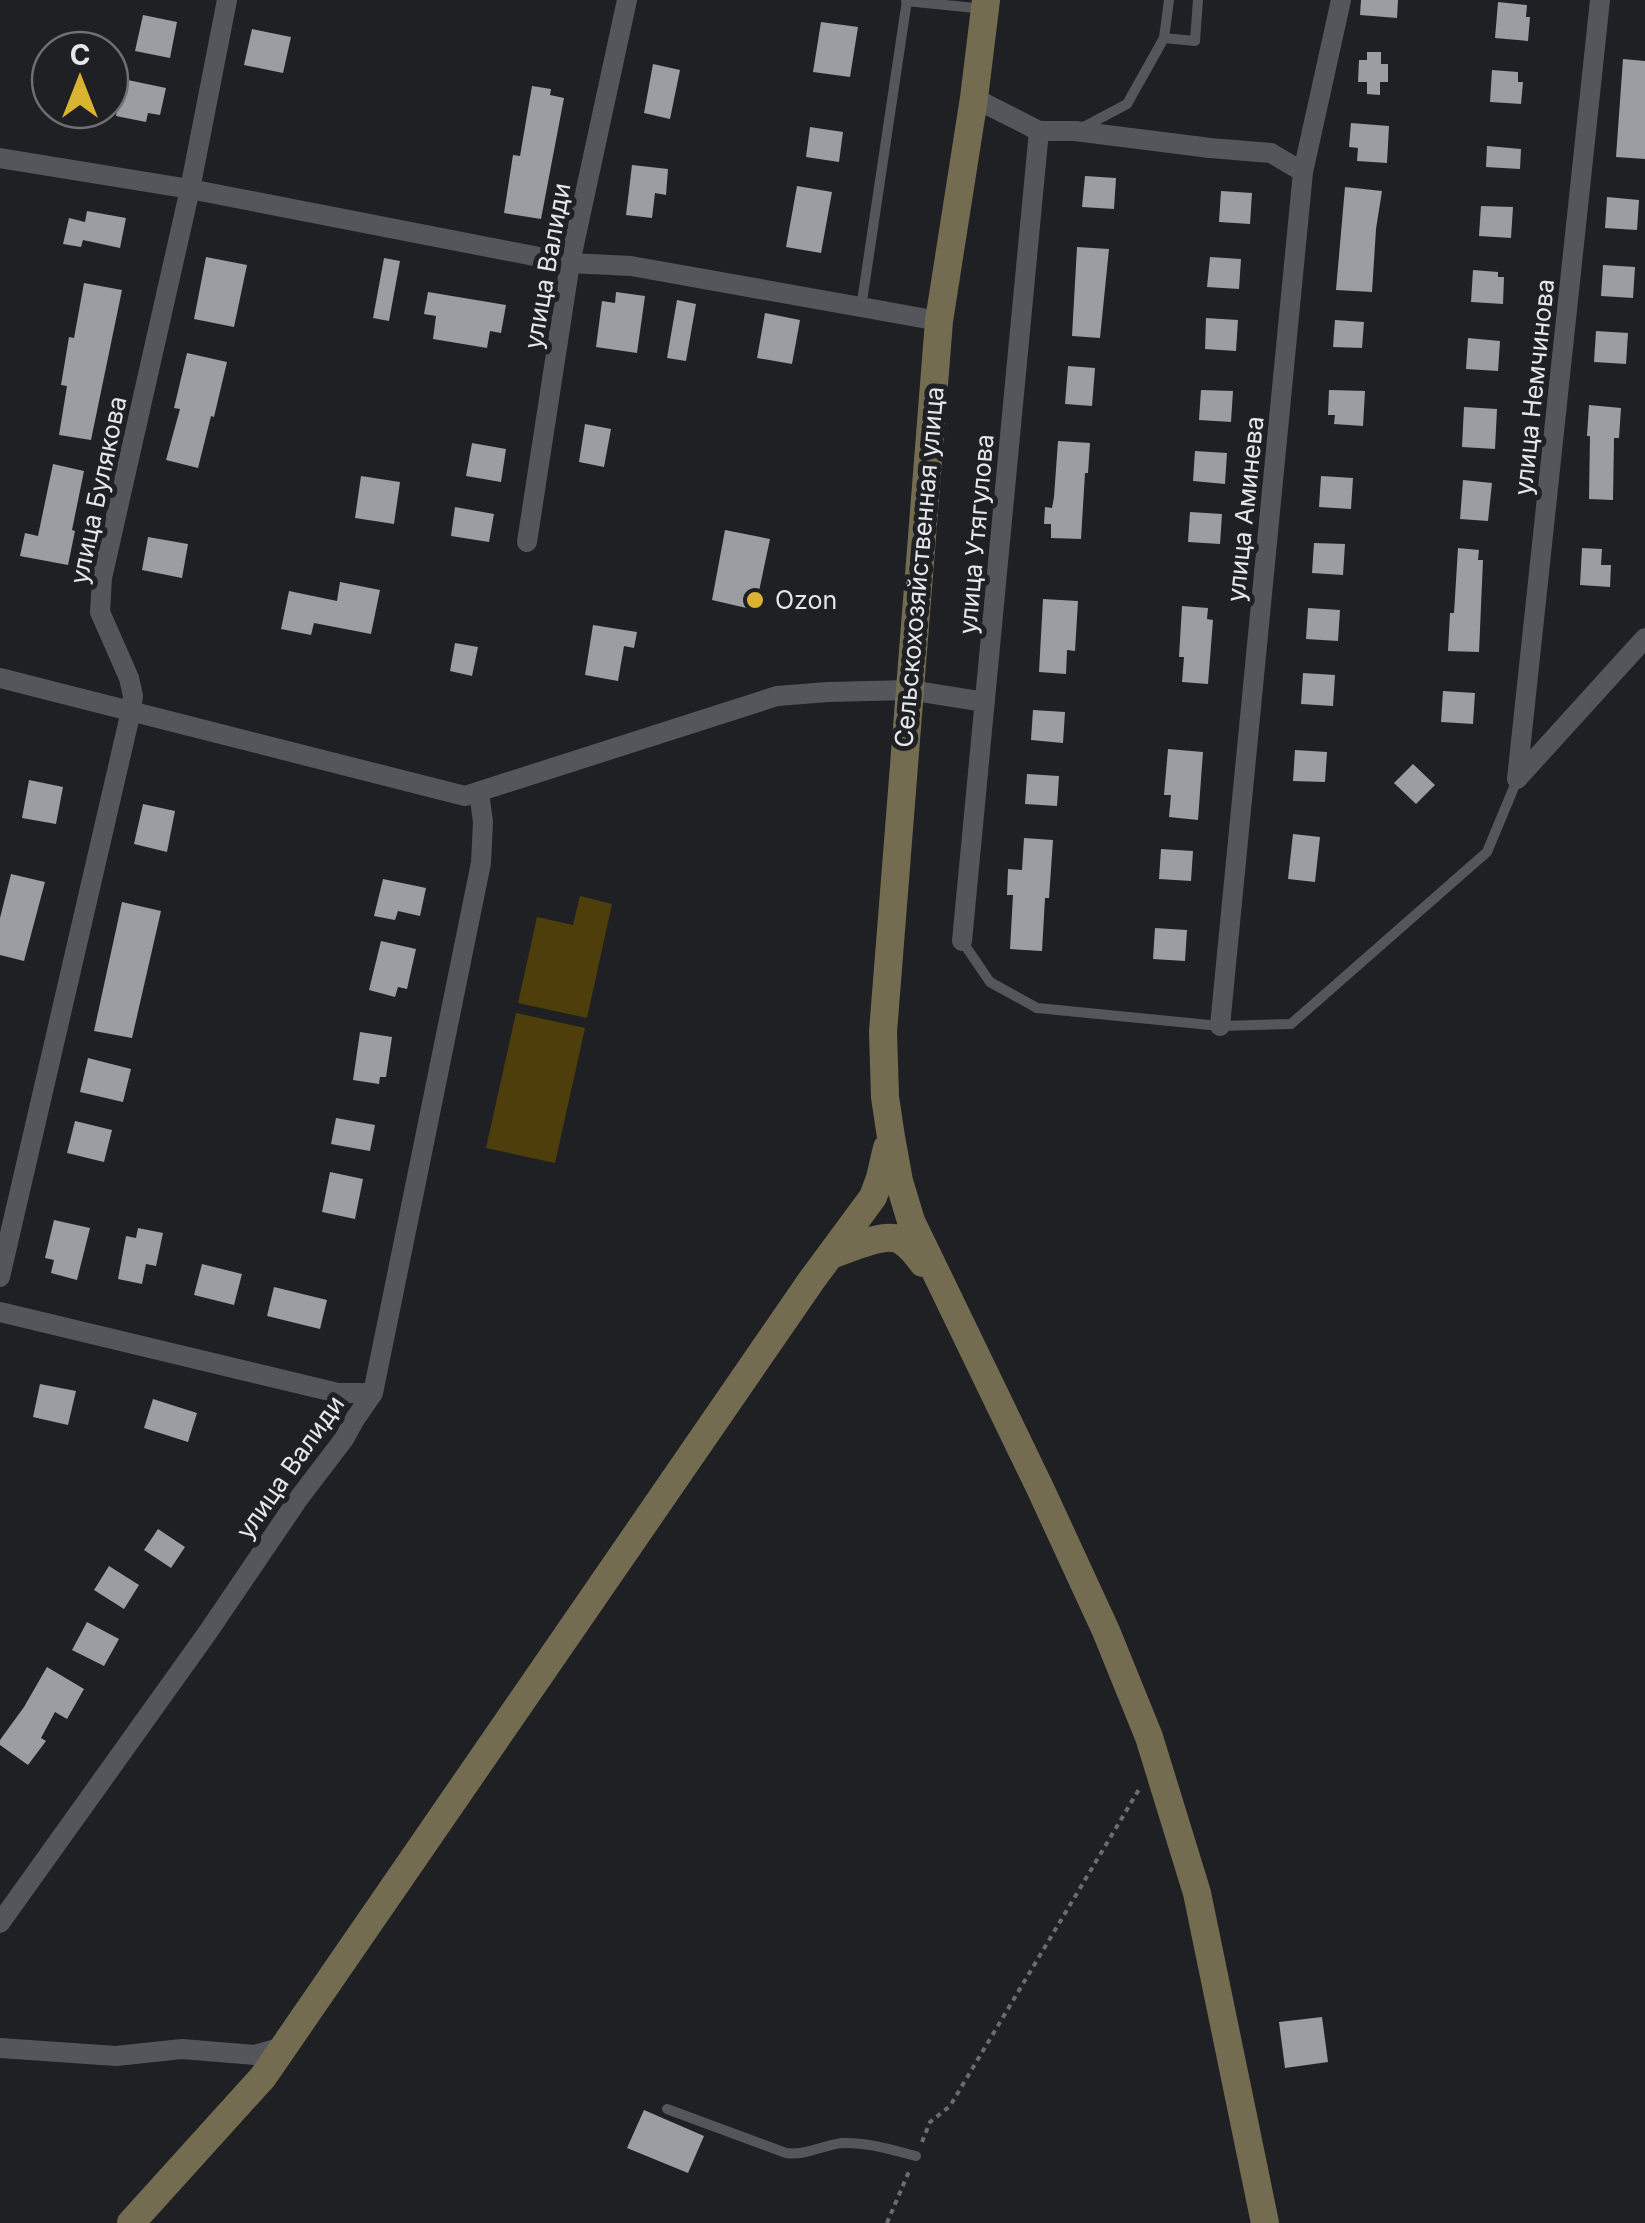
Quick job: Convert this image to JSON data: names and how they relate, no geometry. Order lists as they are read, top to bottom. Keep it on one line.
{"streets":{"main road":["Сельскохозяйственная улица"],"street":["улица Валиди","улица Немчинова","улица Булякова","улица Аминева","улица Утягулова"]},"places":["Ozon"],"north":"top"}
